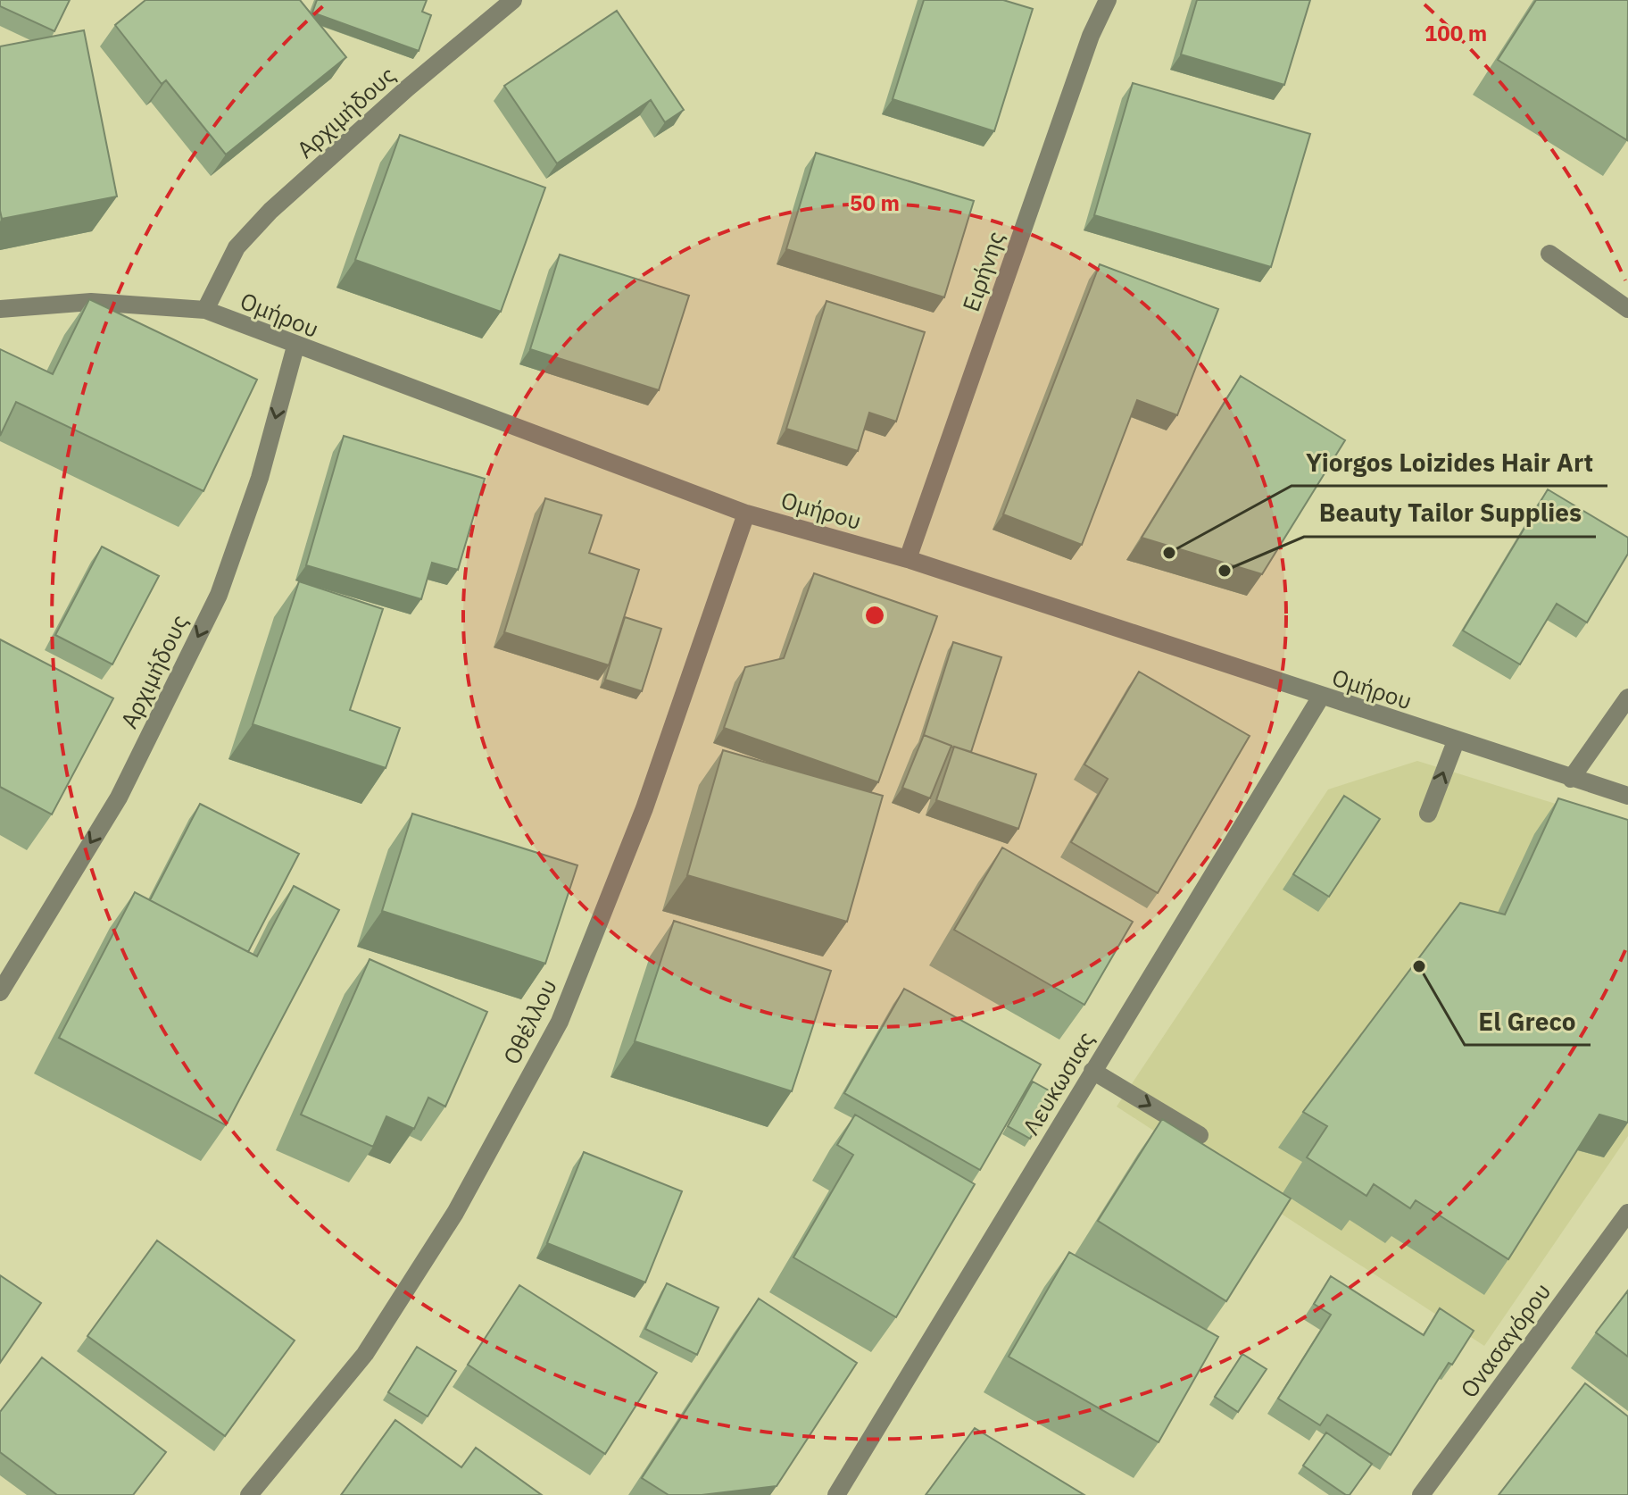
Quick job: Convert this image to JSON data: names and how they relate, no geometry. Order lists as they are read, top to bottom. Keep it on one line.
{"streets":{"street":["Αρχιμήδους","Ειρήνης","Ομήρου","Οθέλλου","Λευκωσιας","Ονασαγόρου"]},"crossings":[["Αρχιμήδους","Ομήρου"],["Ειρήνης","Ομήρου"],["Ομήρου","Οθέλλου"],["Ομήρου","Λευκωσιας"]],"one_way":["Αρχιμήδους"],"places":["Yiorgos Loizides Hair Art","Beauty Tailor Supplies","El Greco"],"rings":["100 m","50 m"]}
